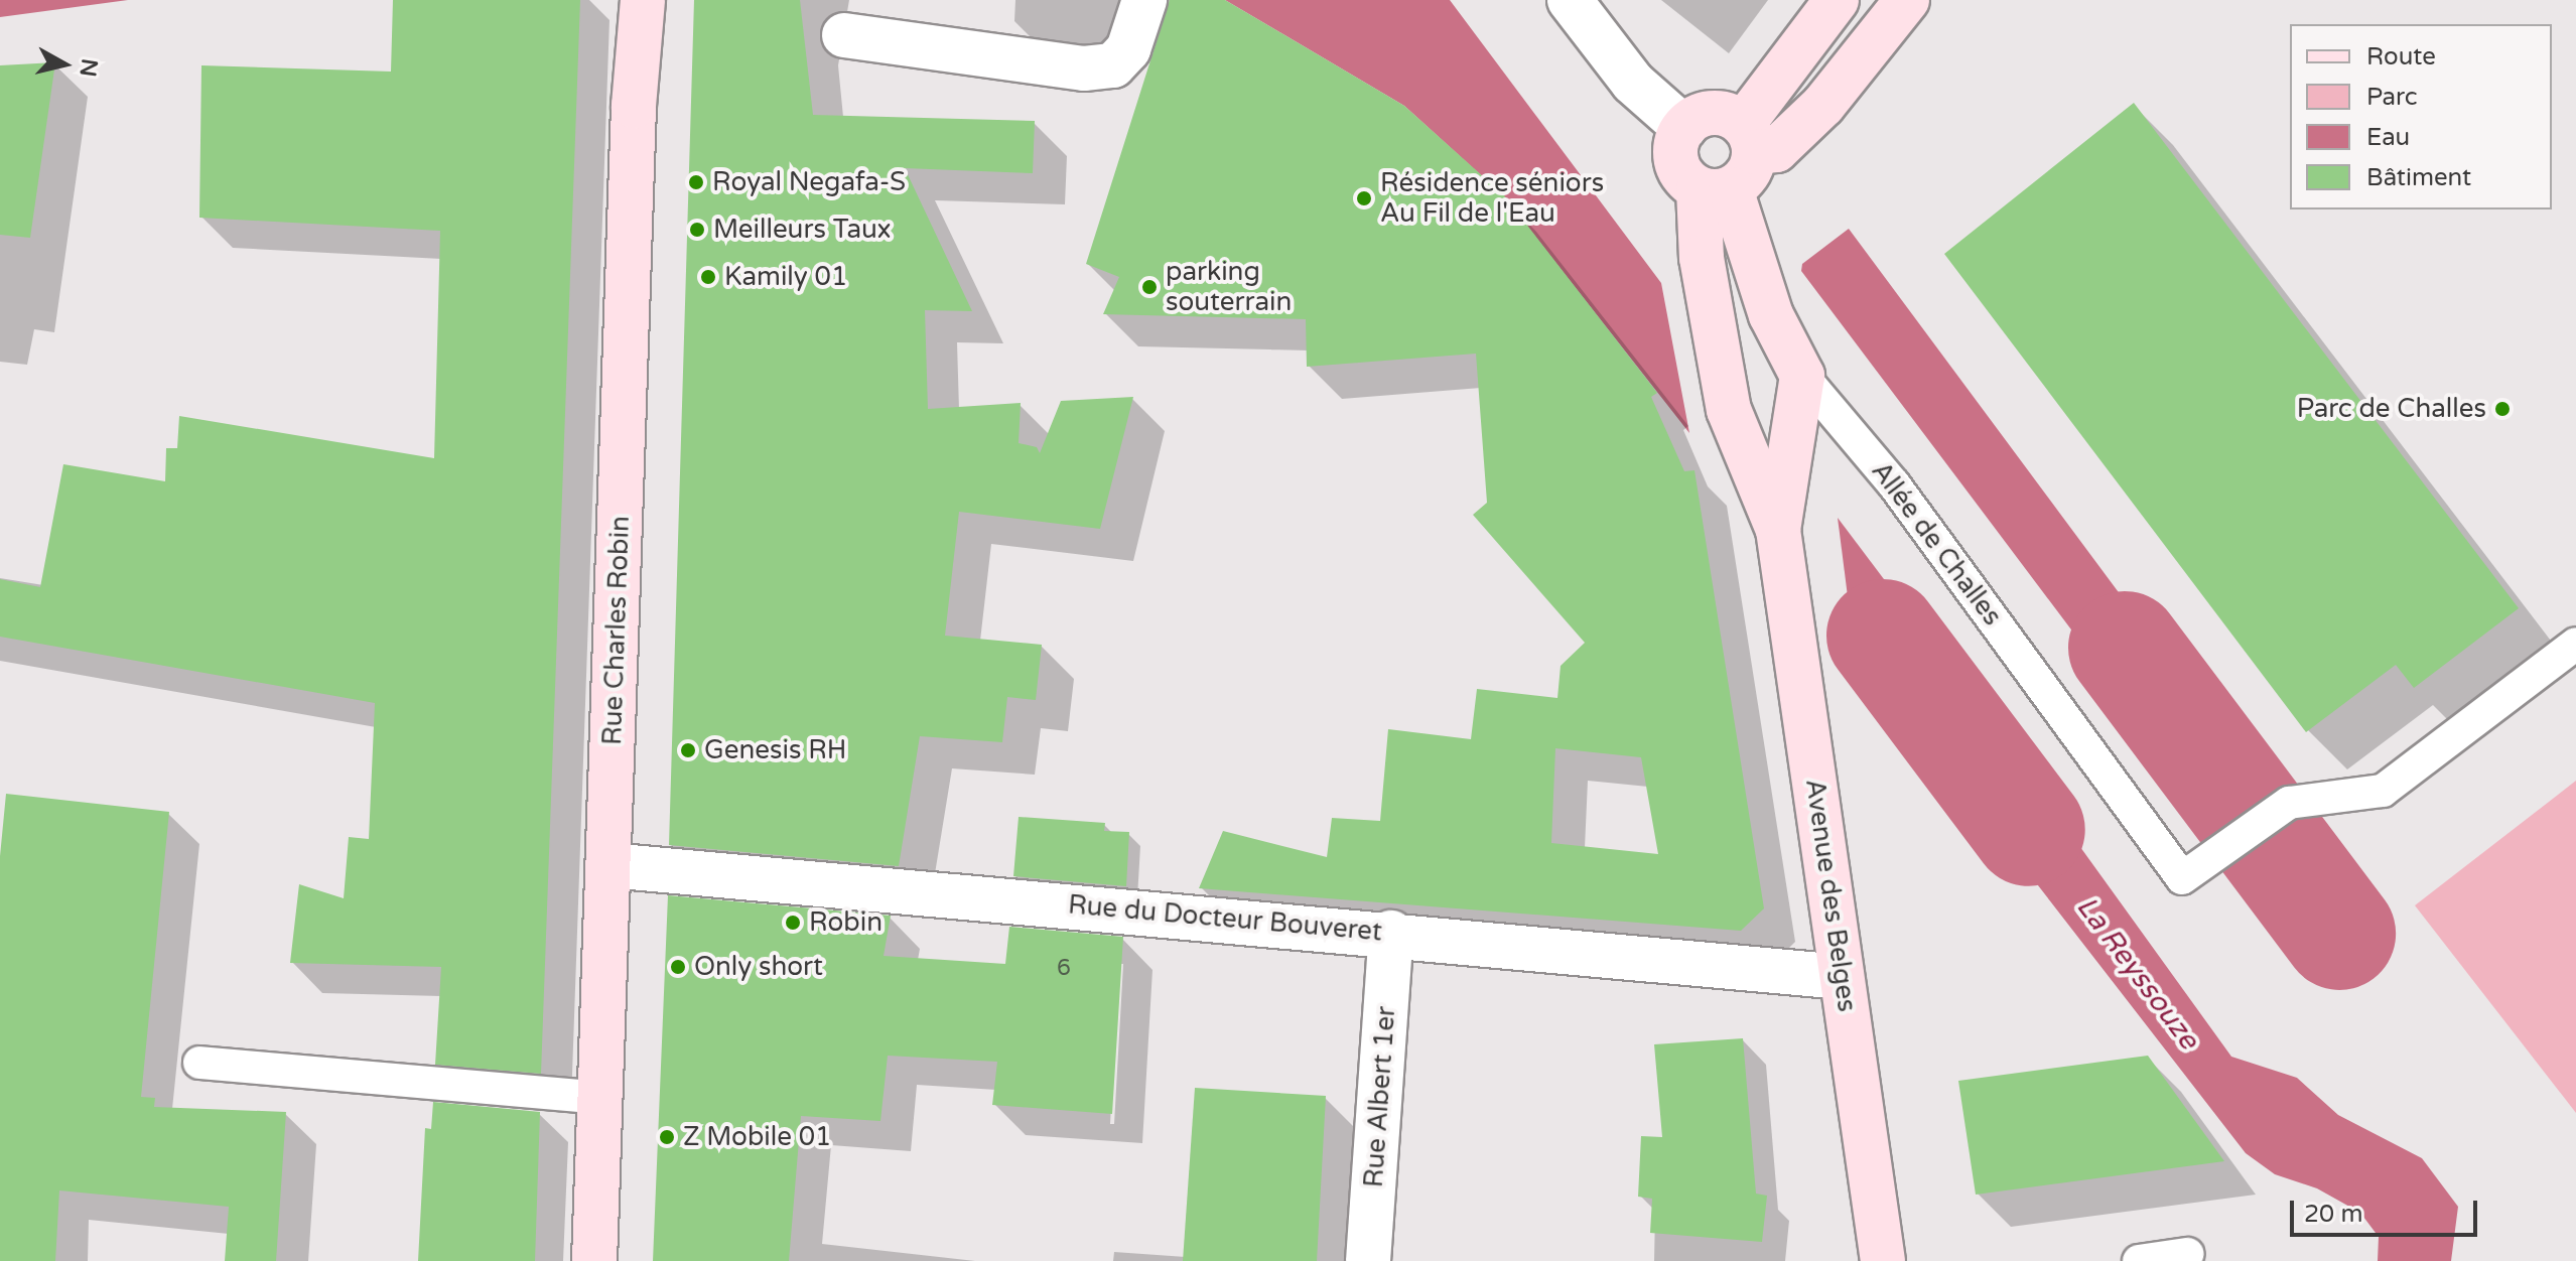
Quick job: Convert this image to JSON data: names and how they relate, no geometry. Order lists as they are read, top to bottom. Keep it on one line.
{"streets":{"main road":["Allée de Challes","Rue Charles Robin","Avenue des Belges"],"street":["Rue du Docteur Bouveret","Rue Albert 1er"]},"crossings":[["Allée de Challes","Avenue des Belges"],["Rue Charles Robin","Rue du Docteur Bouveret"],["Avenue des Belges","Rue du Docteur Bouveret"],["Rue du Docteur Bouveret","Rue Albert 1er"]],"water":["La Reyssouze"],"places":["Royal Negafa-S","Résidence séniors Au Fil de l'Eau","Meilleurs Taux","Kamily 01","parking souterrain","Parc de Challes","Genesis RH","Robin","Only short","Z Mobile 01"],"house_numbers":["6"],"legend":["Route","Parc","Eau","Bâtiment"],"scale_bar":"20 m","north":"right"}
